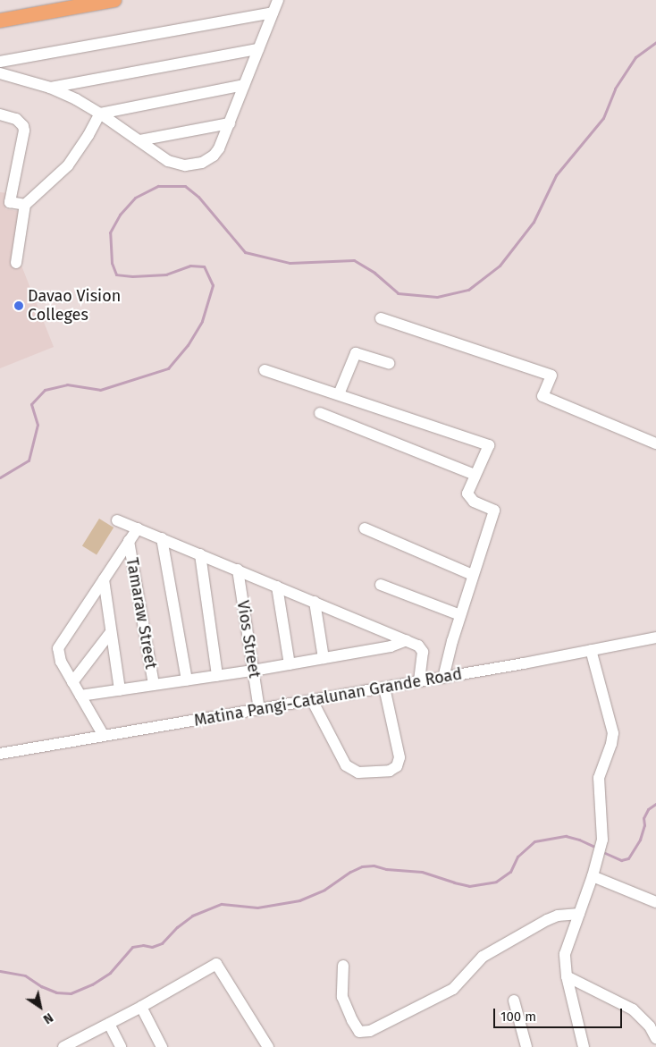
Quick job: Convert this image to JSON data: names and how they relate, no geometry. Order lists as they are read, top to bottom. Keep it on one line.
{"streets":{"street":["Tamaraw Street","Vios Street","Matina Pangi-Catalunan Grande Road"]},"crossings":[["Vios Street","Matina Pangi-Catalunan Grande Road"]],"places":["Davao Vision Colleges"],"scale_bar":"100 m","north":"bottom right"}
